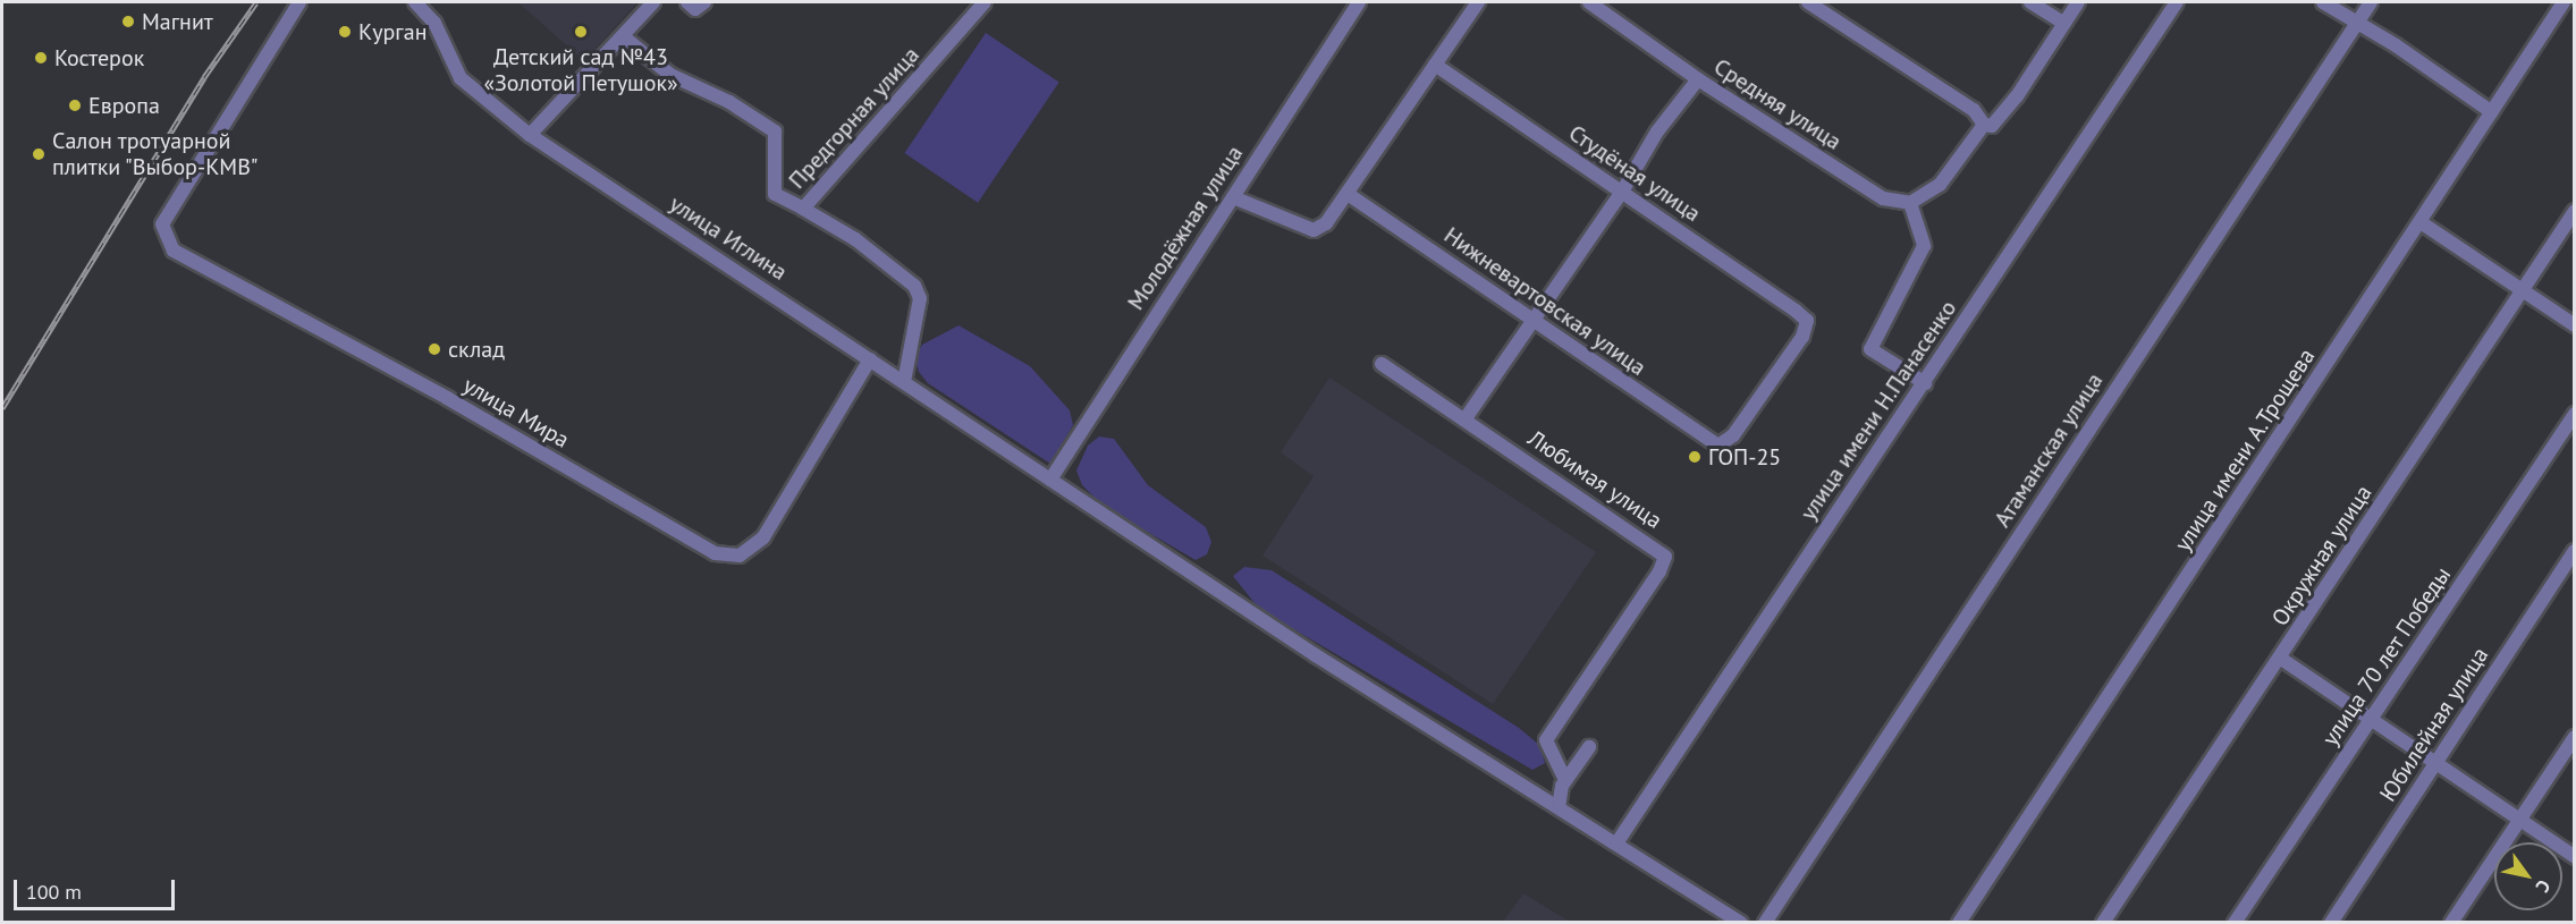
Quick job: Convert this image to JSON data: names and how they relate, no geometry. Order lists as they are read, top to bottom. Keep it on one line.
{"streets":{"street":["Средняя улица","Предгорная улица","Студёная улица","Молодёжная улица","улица Иглина","Нижневартовская улица","улица имени Н.Панасенко","улица Мира","Атаманская улица","улица имени А.Трощева","Любимая улица","Окружная улица","улица 70 лет Победы","Юбилейная улица"]},"crossings":[["Предгорная улица","улица Иглина"],["Студёная улица","Нижневартовская улица"],["Молодёжная улица","улица Иглина"],["улица Иглина","улица имени Н.Панасенко"],["улица Иглина","улица Мира"]],"places":["Магнит","Курган","Детский сад №43 «Золотой Петушок»","Костерок","Европа","Салон тротуарной плитки \"Выбор-КМВ\"","склад","ГОП-25"],"scale_bar":"100 m","north":"bottom right"}
